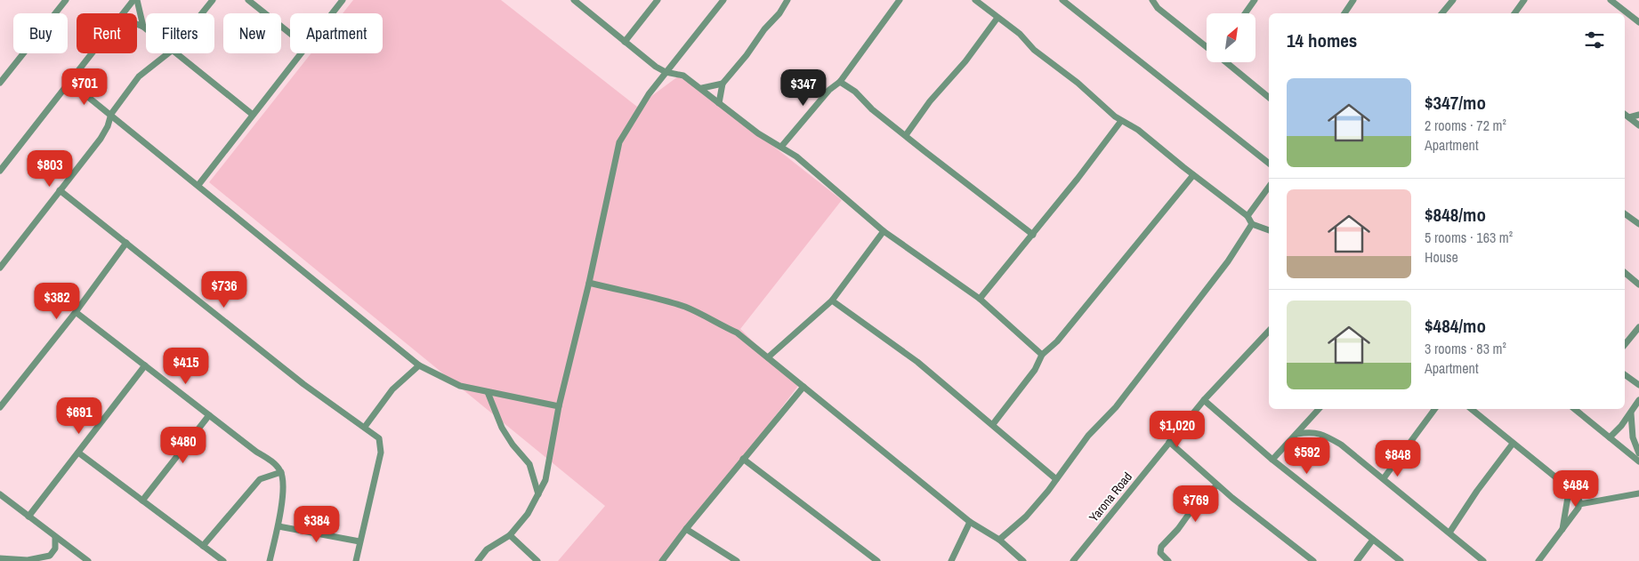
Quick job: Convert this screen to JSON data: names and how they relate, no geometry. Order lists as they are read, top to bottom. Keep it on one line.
{"streets":{"street":["Yarona Road"]},"north":"top right","page":{"chip":["Buy","Rent","Filters","New","Apartment"],"heading":"14 homes","list":[{"name":"$347/mo","note":"2 rooms · 72 m² · Apartment"},{"name":"$848/mo","note":"5 rooms · 163 m² · House"},{"name":"$484/mo","note":"3 rooms · 83 m² · Apartment"}],"price":["$701","$347","$803","$736","$382","$415","$691","$1,020","$480","$592","$848","$484","$769","$384"]}}
